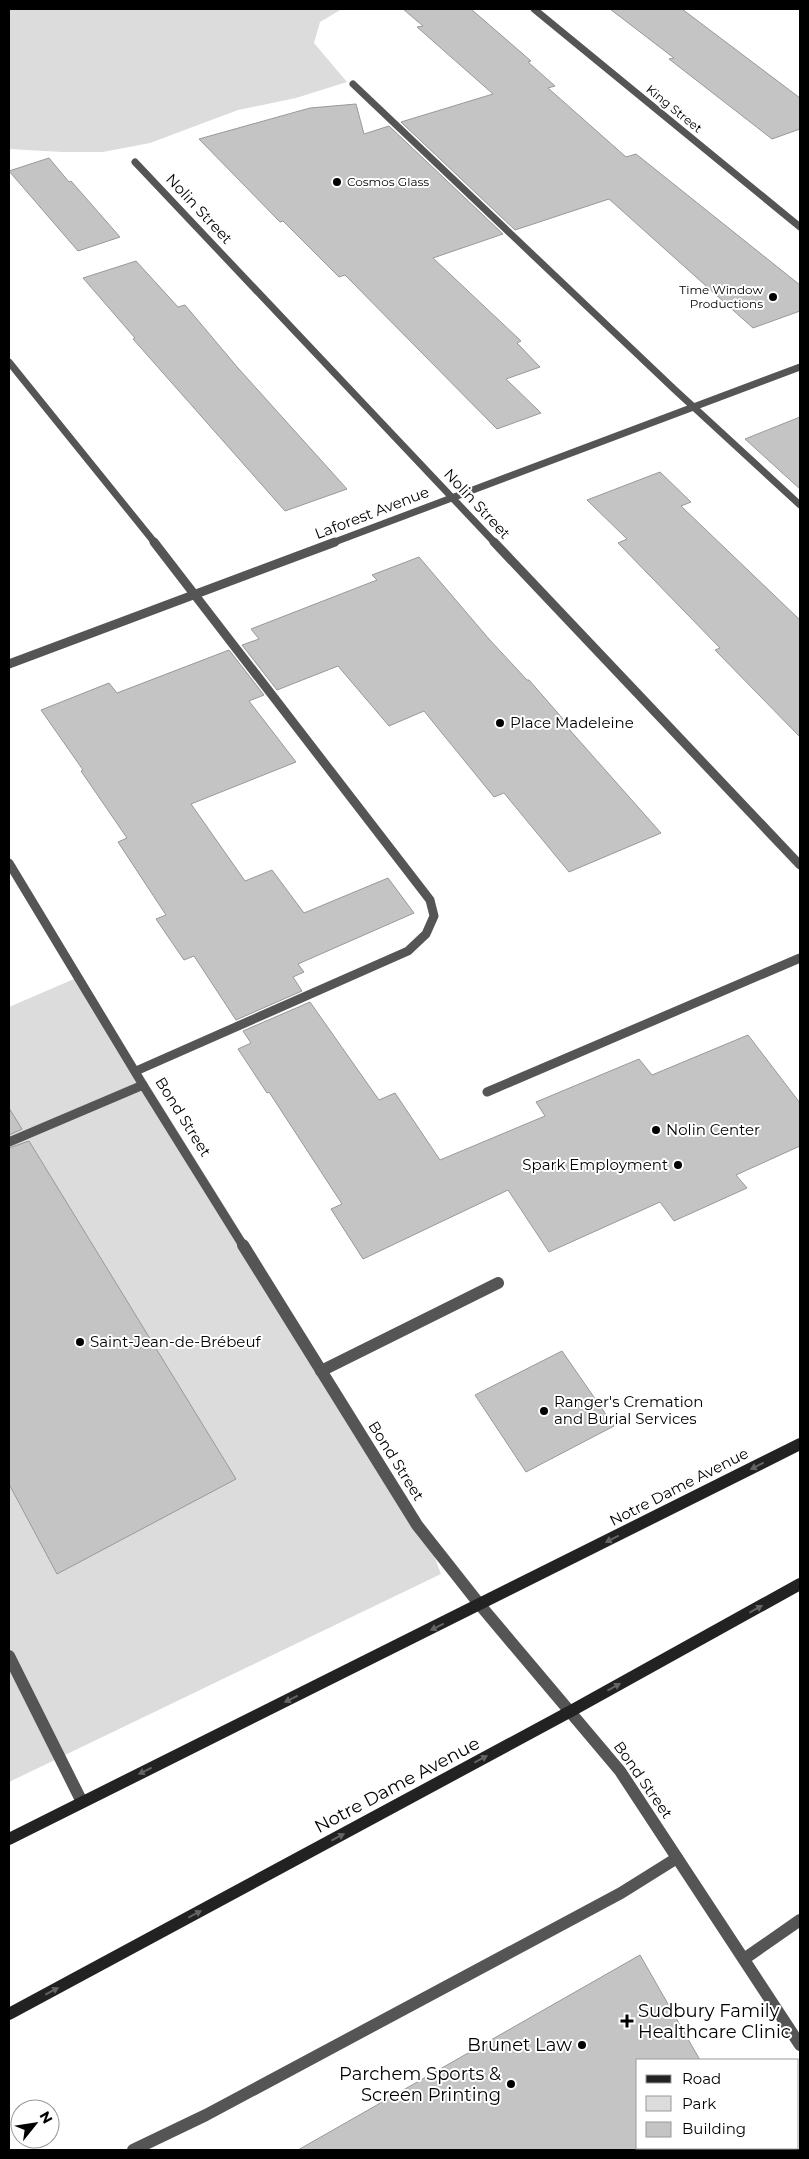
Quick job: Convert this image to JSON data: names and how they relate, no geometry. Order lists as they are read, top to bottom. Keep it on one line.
{"streets":{"main road":["Notre Dame Avenue"],"street":["King Street","Nolin Street","Laforest Avenue","Bond Street"]},"crossings":[["Nolin Street","Laforest Avenue"],["Bond Street","Notre Dame Avenue"]],"places":{"other":["Cosmos Glass","Time Window Productions","Place Madeleine","Nolin Center","Spark Employment","Saint-Jean-de-Brébeuf","Ranger's Cremation and Burial Services","Brunet Law","Parchem Sports & Screen Printing"],"health":["Sudbury Family Healthcare Clinic"]},"legend":["Road","Park","Building"],"north":"top right"}
